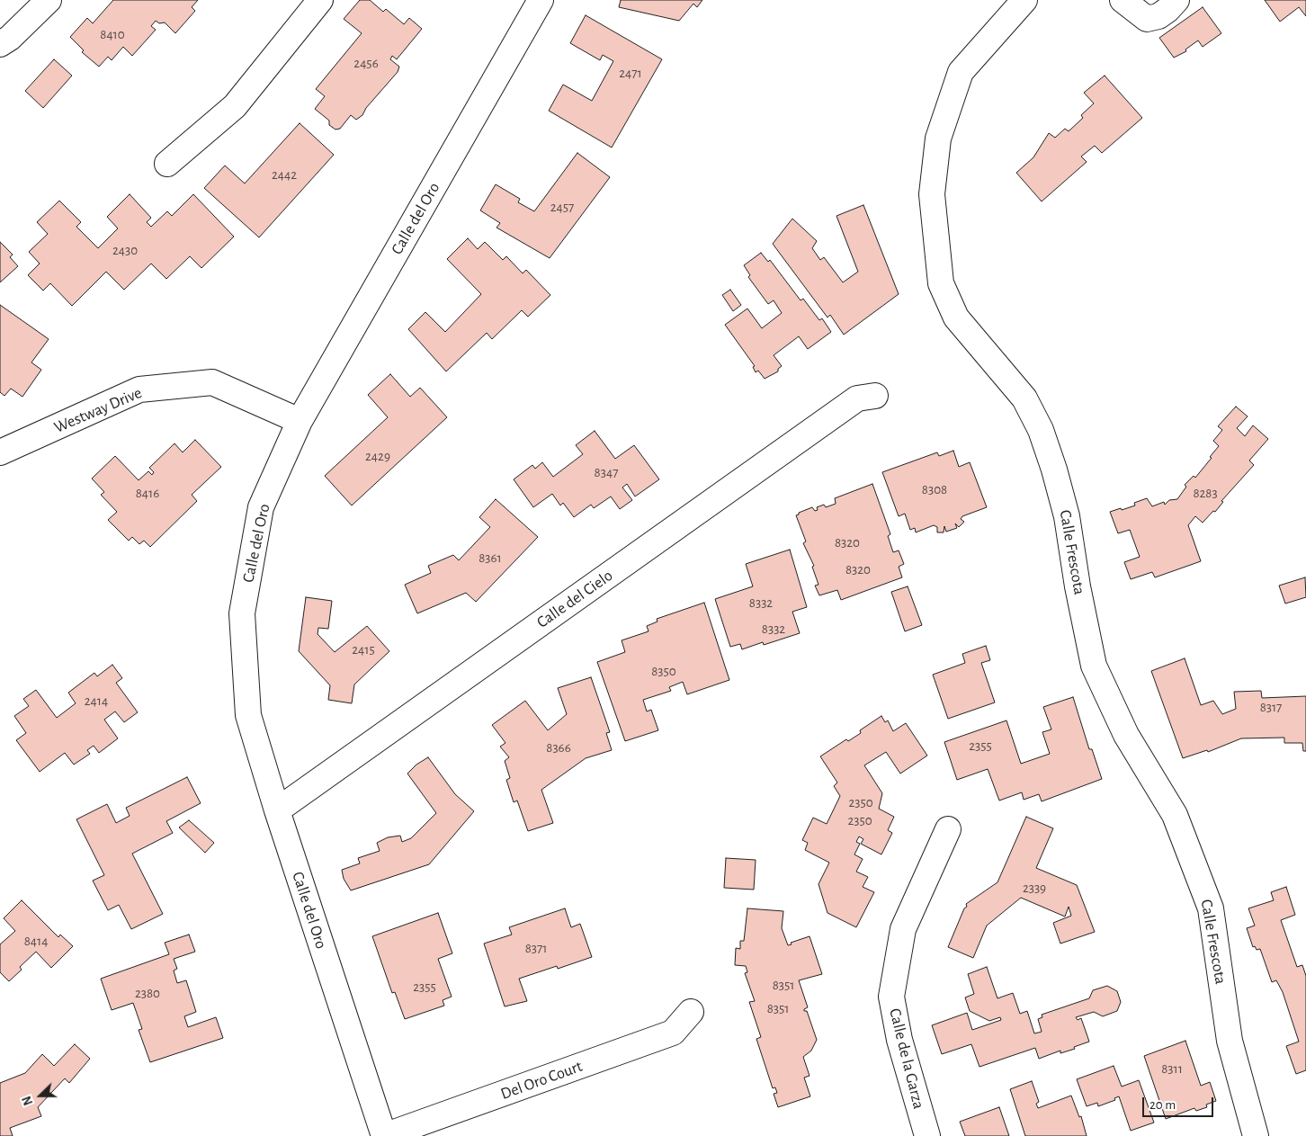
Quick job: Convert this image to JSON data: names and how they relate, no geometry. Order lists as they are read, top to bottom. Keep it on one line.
{"streets":{"street":["Calle del Oro","Westway Drive","Calle Frescota","Calle del Cielo","Calle de la Garza","Del Oro Court"]},"crossings":[["Calle del Oro","Westway Drive"],["Calle del Oro","Calle del Cielo"],["Calle del Oro","Del Oro Court"]],"house_numbers":["8410","2456","2471","2442","2457","2430","2429","8347","8308","8416","8283","8320","8361","8320","8332","8332","2415","8350","2414","8317","2355","8366","2350","2350","2339","8414","8371","8351","2355","2380","8351","8311"],"scale_bar":"20 m","north":"left"}
